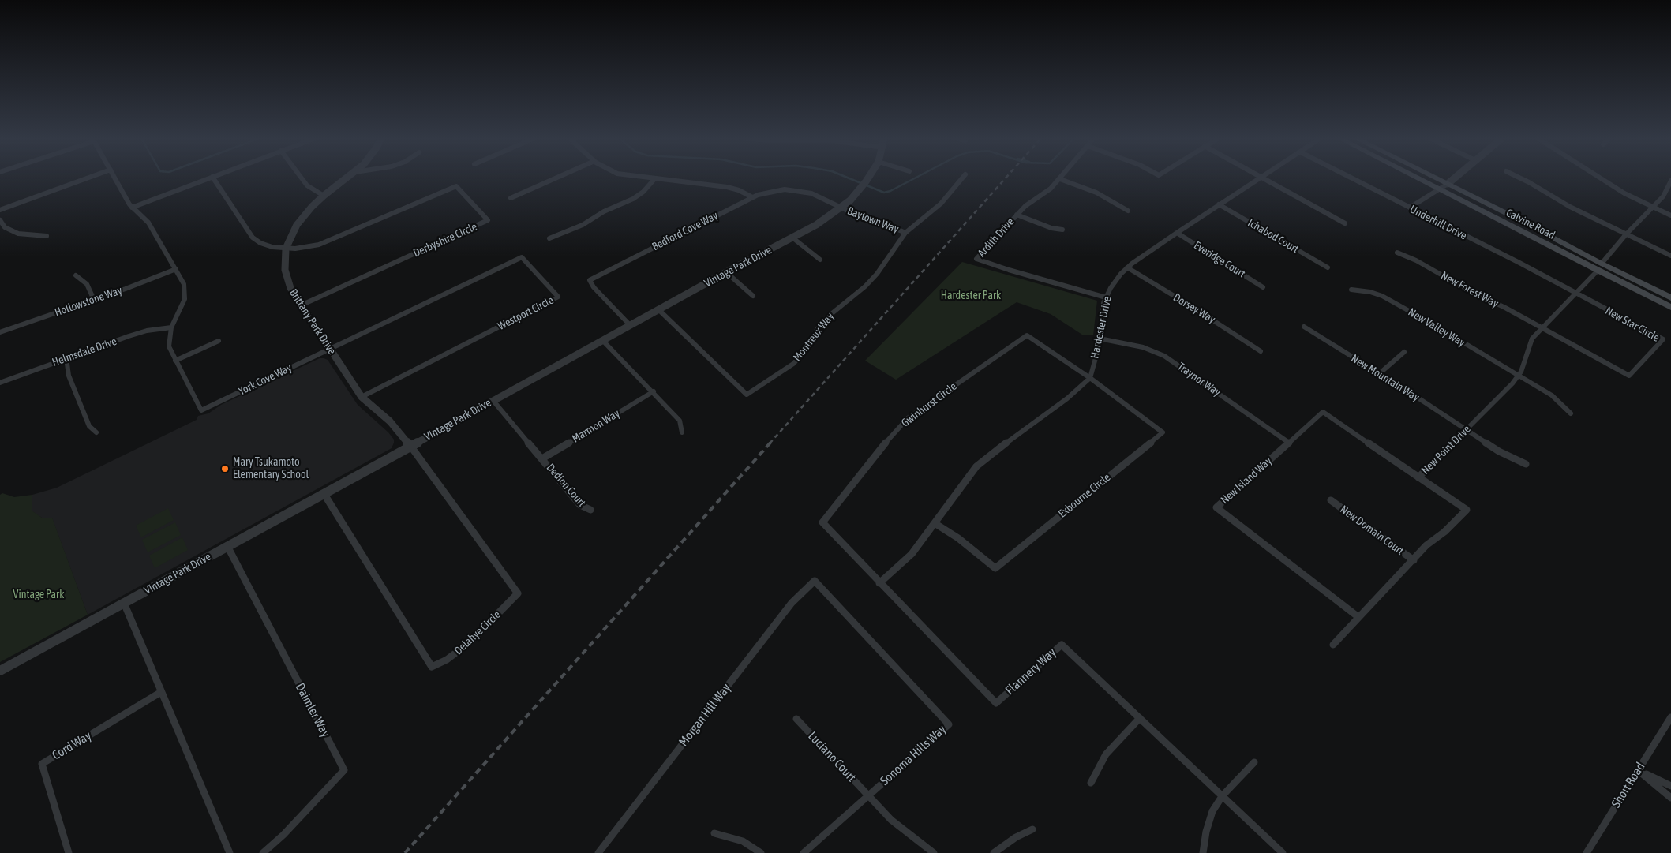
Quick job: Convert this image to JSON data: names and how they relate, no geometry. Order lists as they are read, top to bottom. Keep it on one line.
{"streets":{"main road":["Calvine Road"],"street":["Baytown Way","Underhill Drive","Bedford Cove Way","Ichabod Court","Ardith Drive","Derbyshire Circle","Everidge Court","Vintage Park Drive","New Forest Way","Hollowstone Way","Dorsey Way","Westport Circle","Brittany Park Drive","New Star Circle","Hardester Drive","New Valley Way","Montreux Way","Helmsdale Drive","New Mountain Way","York Cove Way","Traynor Way","Gwinhurst Circle","Marmon Way","New Point Drive","New Island Way","Dedion Court","Exbourne Circle","New Domain Court","Delahye Circle","Flannery Way","Daimler Way","Morgan Hill Way","Cord Way","Sonoma Hills Way","Luciano Court","Short Road"]},"crossings":[["Baytown Way","Bedford Cove Way"],["Baytown Way","Vintage Park Drive"],["Baytown Way","Montreux Way"],["Underhill Drive","New Star Circle"],["Underhill Drive","New Point Drive"],["Calvine Road","New Point Drive"],["Bedford Cove Way","Vintage Park Drive"],["Ichabod Court","Hardester Drive"],["Ardith Drive","Hardester Drive"],["Derbyshire Circle","Brittany Park Drive"],["Everidge Court","Hardester Drive"],["Vintage Park Drive","Brittany Park Drive"],["Vintage Park Drive","Montreux Way"],["Vintage Park Drive","Delahye Circle"],["Vintage Park Drive","Daimler Way"],["New Forest Way","New Star Circle"],["New Forest Way","New Point Drive"],["Dorsey Way","Hardester Drive"],["Westport Circle","Brittany Park Drive"],["Westport Circle","York Cove Way"],["Brittany Park Drive","York Cove Way"],["Brittany Park Drive","Delahye Circle"],["New Star Circle","New Point Drive"],["Hardester Drive","Traynor Way"],["Hardester Drive","Gwinhurst Circle"],["Hardester Drive","Exbourne Circle"],["New Valley Way","New Point Drive"],["New Mountain Way","New Point Drive"],["Traynor Way","New Island Way"],["Gwinhurst Circle","Exbourne Circle"],["Gwinhurst Circle","Flannery Way"],["Marmon Way","Dedion Court"],["New Point Drive","New Island Way"],["New Point Drive","New Domain Court"],["Morgan Hill Way","Sonoma Hills Way"],["Sonoma Hills Way","Luciano Court"]],"parks":["Hardester Park","Vintage Park"],"places":["Mary Tsukamoto Elementary School"]}
